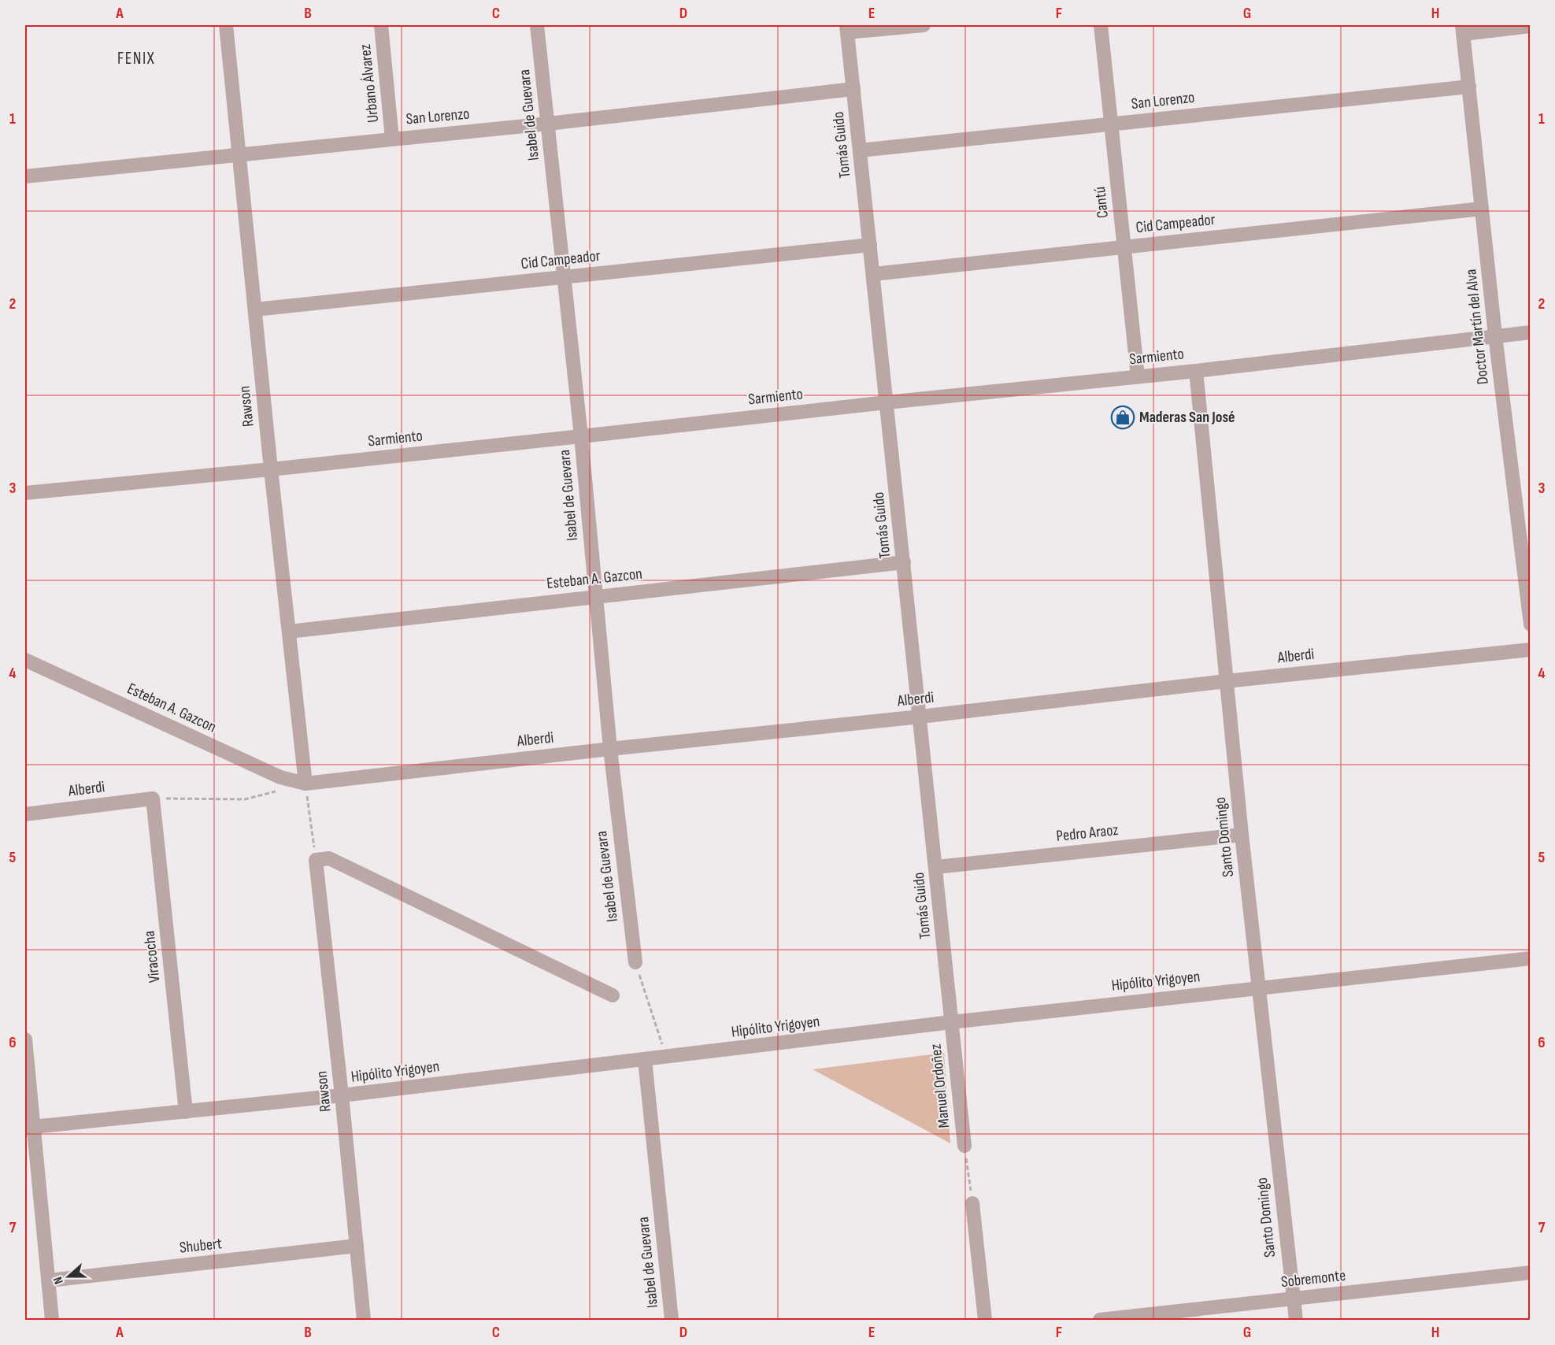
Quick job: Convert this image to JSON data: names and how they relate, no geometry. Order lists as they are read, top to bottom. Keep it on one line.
{"streets":{"street":["Urbano Álvarez","San Lorenzo","Isabel de Guevara","Tomás Guido","Cantú","Cid Campeador","Doctor Martín del Alva","Sarmiento","Rawson","Esteban A. Gazcon","Alberdi","Pedro Araoz","Santo Domingo","Viracocha","Hipólito Yrigoyen","Manuel Ordoñez","Shubert","Sobremonte"]},"crossings":[["Urbano Álvarez","San Lorenzo"],["San Lorenzo","Isabel de Guevara"],["San Lorenzo","Tomás Guido"],["San Lorenzo","Cantú"],["San Lorenzo","Doctor Martín del Alva"],["San Lorenzo","Rawson"],["Isabel de Guevara","Cid Campeador"],["Isabel de Guevara","Sarmiento"],["Isabel de Guevara","Esteban A. Gazcon"],["Isabel de Guevara","Alberdi"],["Isabel de Guevara","Hipólito Yrigoyen"],["Tomás Guido","Cid Campeador"],["Tomás Guido","Sarmiento"],["Tomás Guido","Esteban A. Gazcon"],["Tomás Guido","Alberdi"],["Tomás Guido","Pedro Araoz"],["Tomás Guido","Hipólito Yrigoyen"],["Tomás Guido","Manuel Ordoñez"],["Cantú","Cid Campeador"],["Cantú","Sarmiento"],["Cid Campeador","Doctor Martín del Alva"],["Cid Campeador","Rawson"],["Doctor Martín del Alva","Sarmiento"],["Sarmiento","Rawson"],["Sarmiento","Santo Domingo"],["Rawson","Esteban A. Gazcon"],["Rawson","Alberdi"],["Rawson","Hipólito Yrigoyen"],["Rawson","Shubert"],["Esteban A. Gazcon","Alberdi"],["Alberdi","Santo Domingo"],["Alberdi","Viracocha"],["Pedro Araoz","Santo Domingo"],["Santo Domingo","Hipólito Yrigoyen"],["Santo Domingo","Sobremonte"],["Viracocha","Hipólito Yrigoyen"],["Hipólito Yrigoyen","Manuel Ordoñez"]],"districts":["FENIX"],"places":{"shop":["Maderas San José"]},"north":"left","grid":{"columns":["A","B","C","D","E","F","G","H"],"rows":["1","2","3","4","5","6","7"]}}
